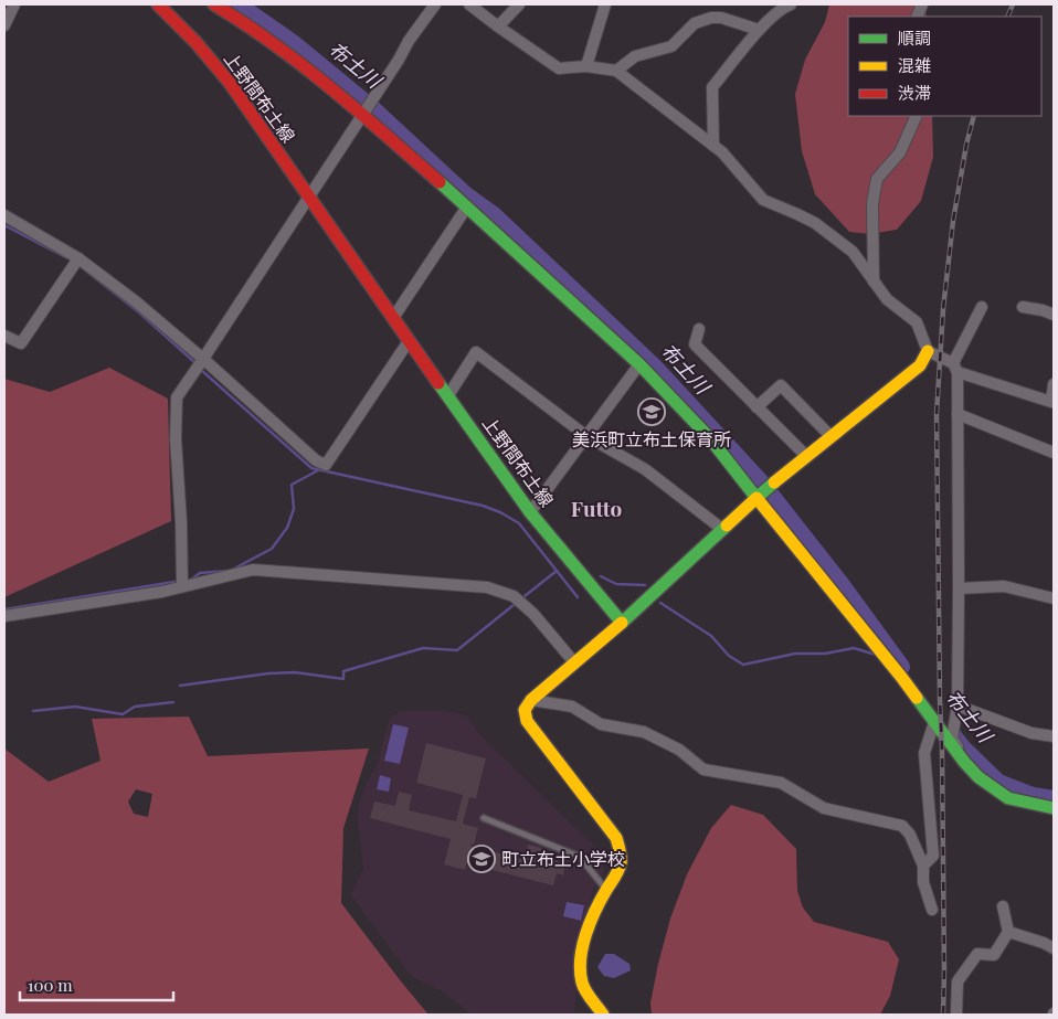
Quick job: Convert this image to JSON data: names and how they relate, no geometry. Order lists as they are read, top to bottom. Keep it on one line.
{"streets":{"street":["上野間布土線"]},"districts":["Futto"],"water":["布土川"],"places":{"school or university":["美浜町立布土保育所","町立布土小学校"]},"legend":["順調","混雑","渋滞"],"scale_bar":"100 m"}
